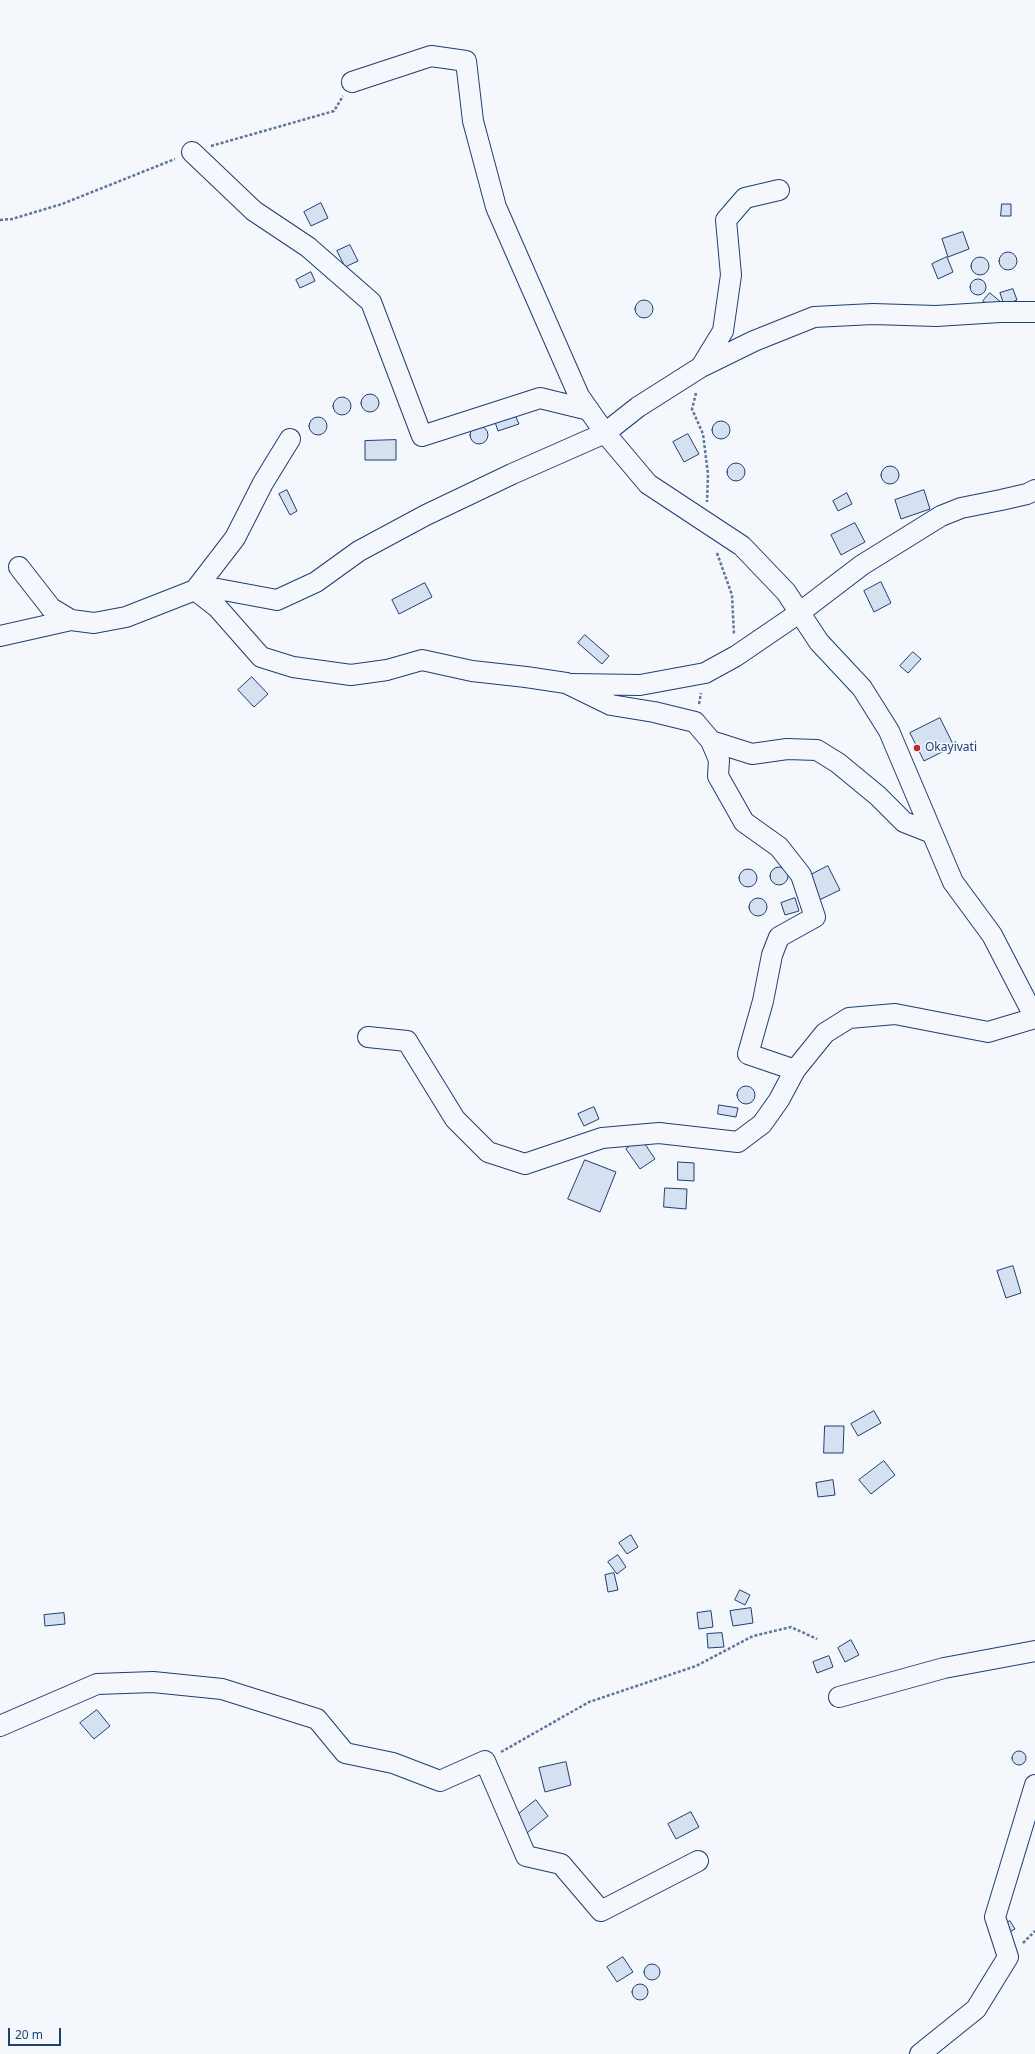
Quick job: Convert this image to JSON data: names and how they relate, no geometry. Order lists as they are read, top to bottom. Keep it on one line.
{"places":["Okayivati"],"scale_bar":"20 m"}
